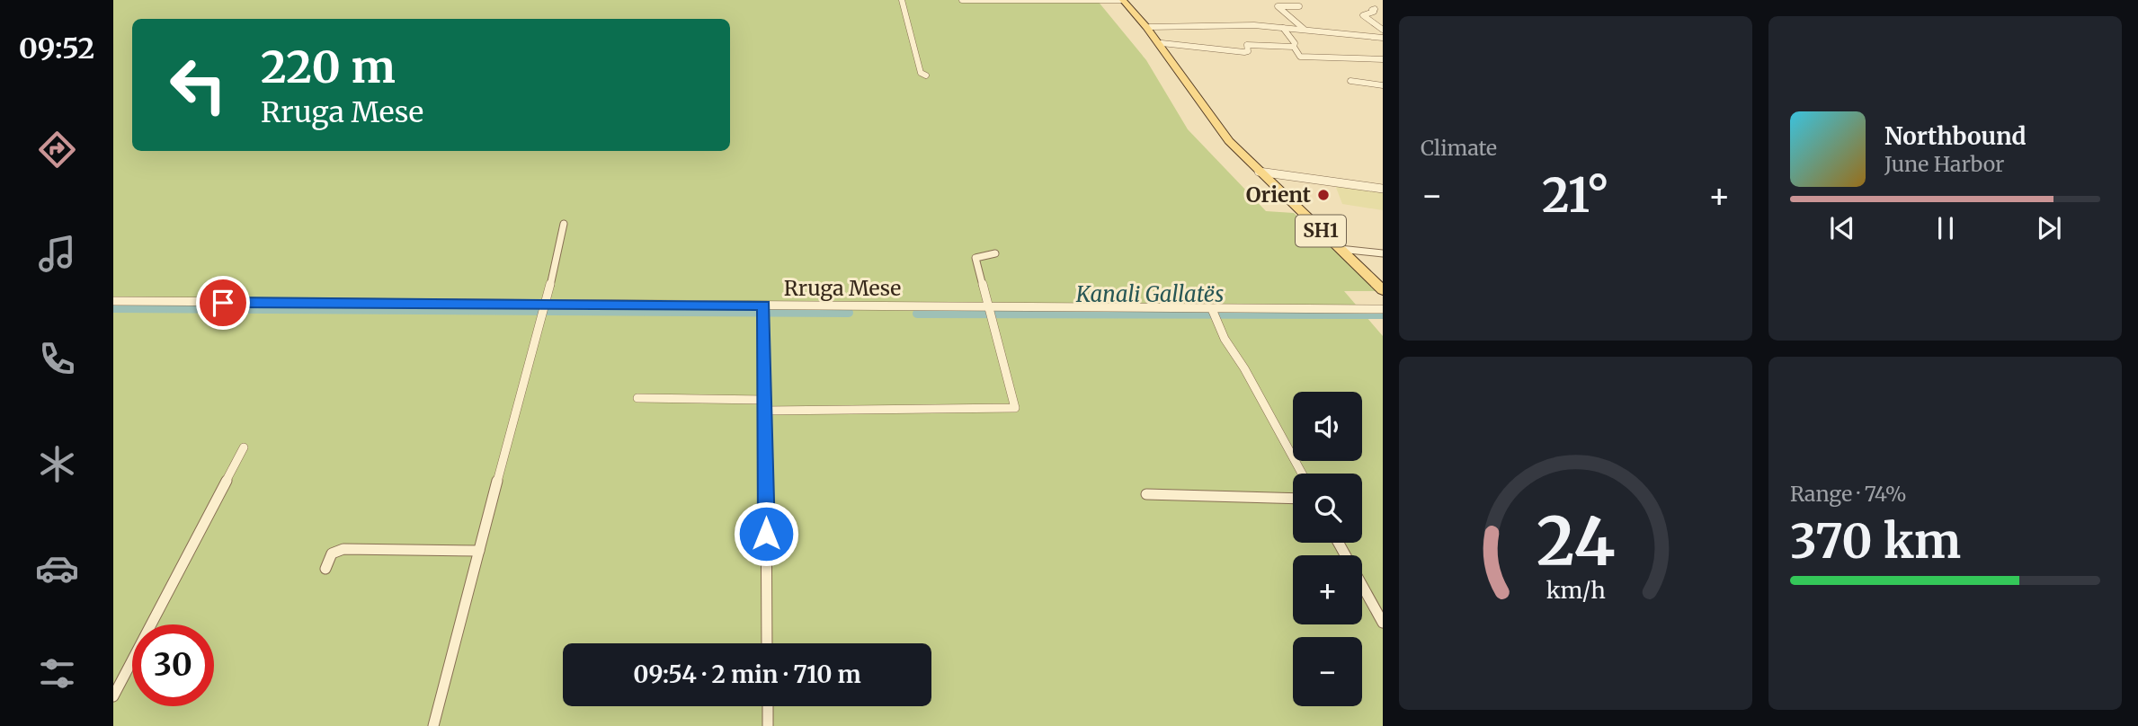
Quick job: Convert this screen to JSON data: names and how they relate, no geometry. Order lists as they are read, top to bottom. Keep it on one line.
{"streets":{"main road":["SH1"],"street":["Rruga Mese"]},"water":["Kanali Gallatës"],"places":["Orient"],"page":{"tabs":"09:52","tile":["Climate",["Range · 74%","370 km"]],"turn":["220 m","Rruga Mese"],"song":["Northbound","June Harbor"],"heat":["−","21°","+"],"map_buttons":["+","−"],"limit":"30","trip":"09:54 · 2 min · 710 m","gauge":["24","km/h"]}}
